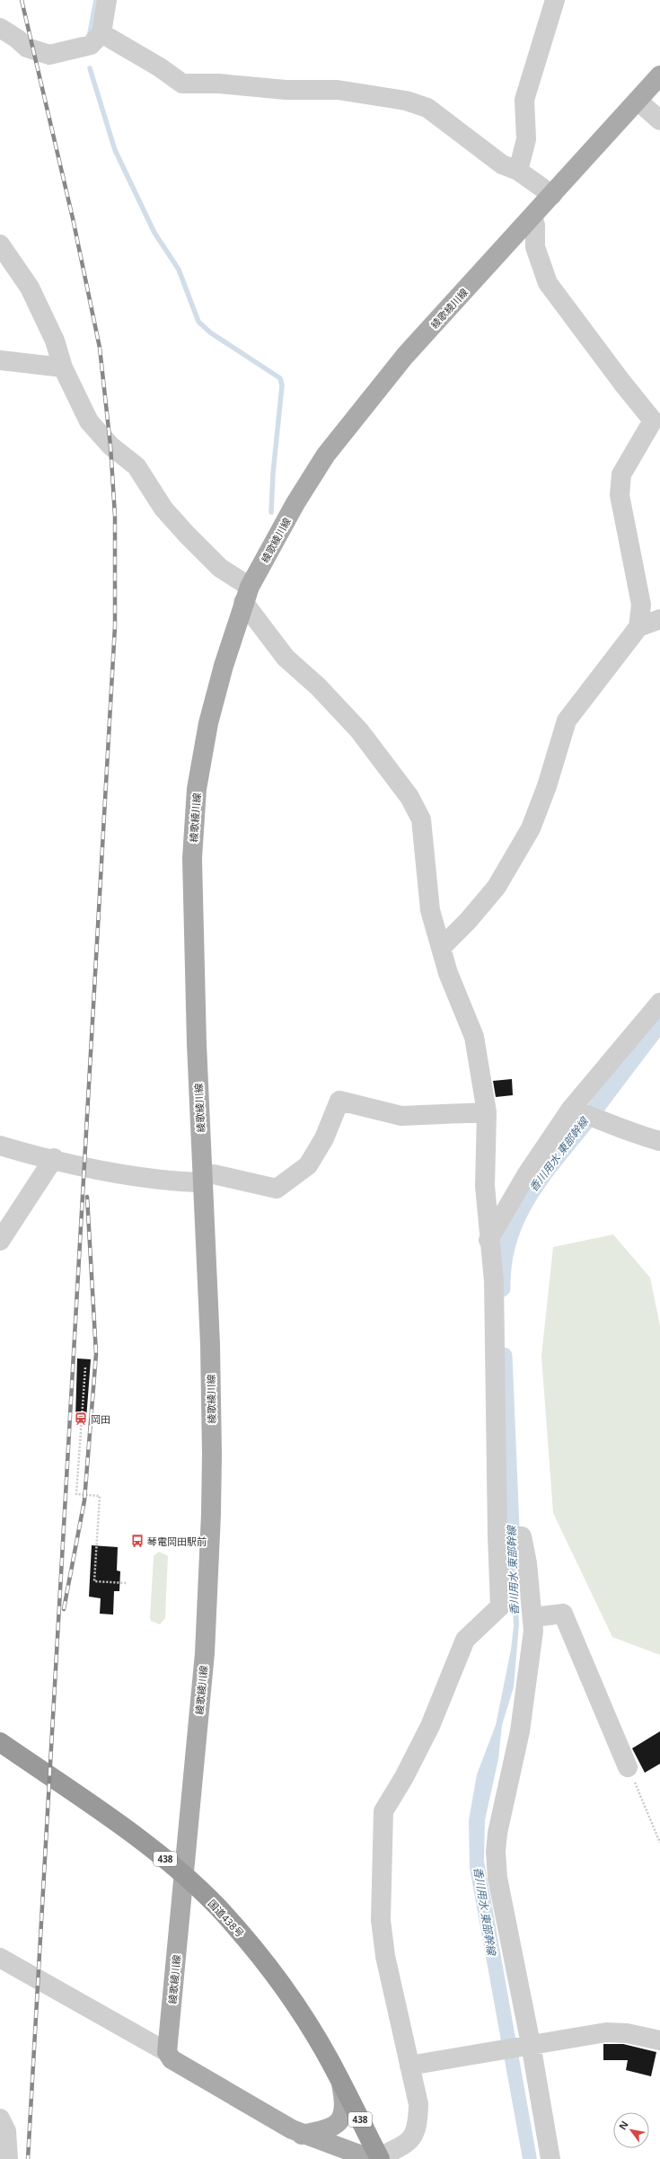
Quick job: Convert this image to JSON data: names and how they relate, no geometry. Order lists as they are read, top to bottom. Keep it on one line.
{"streets":{"highway":["438","国道438号"],"main road":["綾歌綾川線"]},"water":["香川用水 東部幹線"],"places":{"station":["岡田"],"bus stop":["琴電岡田駅前"]},"north":"top left"}
